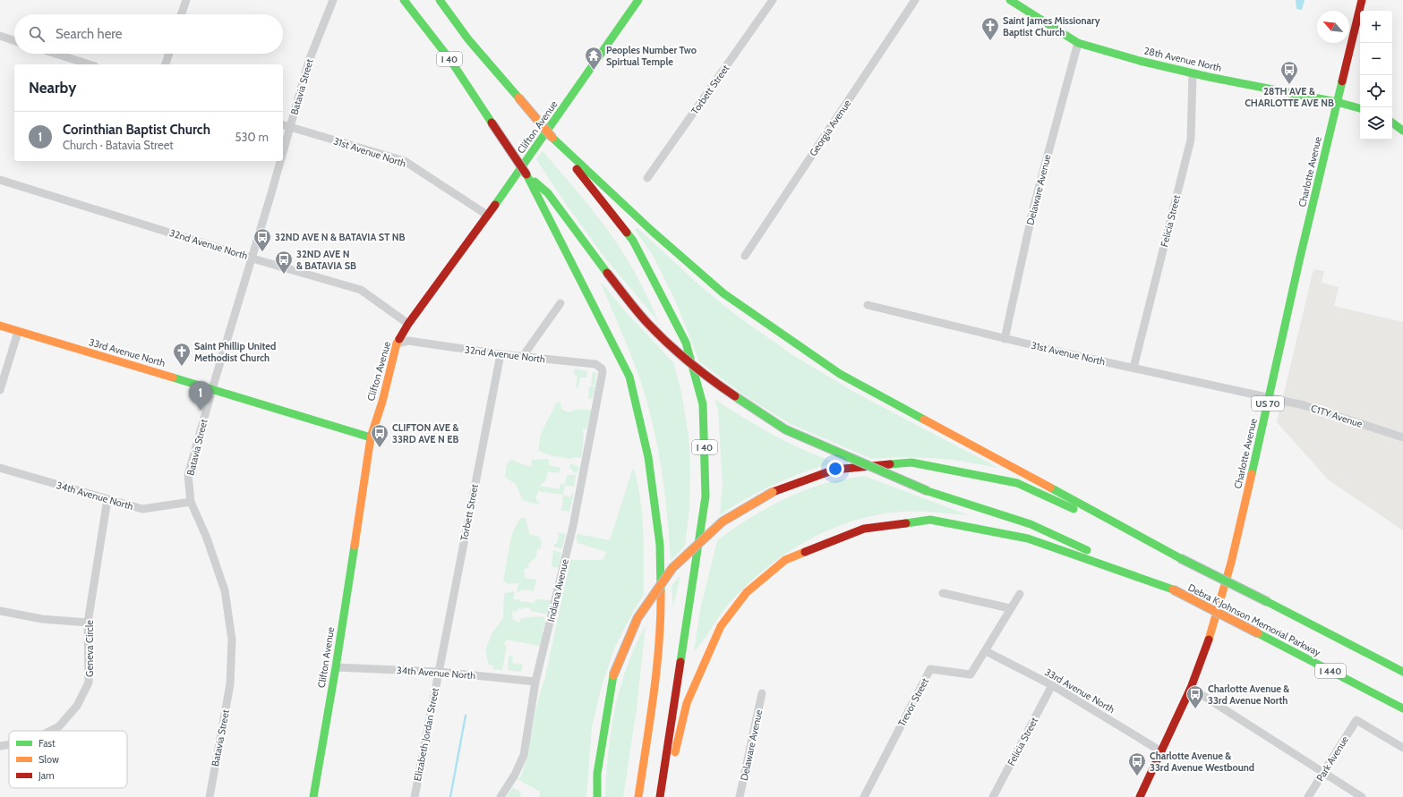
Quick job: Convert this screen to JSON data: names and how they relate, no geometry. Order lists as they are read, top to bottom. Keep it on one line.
{"streets":{"main road":["I 40","28th Avenue North","Clifton Avenue","Charlotte Avenue","33rd Avenue North","US 70","Debra K Johnson Memorial Parkway","I 440"],"street":["Batavia Street","Torbett Street","Georgia Avenue","31st Avenue North","Delaware Avenue","Felicia Street","32nd Avenue North","C1TY Avenue","34th Avenue North","Indiana Avenue","Geneva Circle","Trevor Street","Elizabeth Jordan Street","Park Avenue"]},"crossings":[["28th Avenue North","Charlotte Avenue"],["28th Avenue North","Delaware Avenue"],["28th Avenue North","Felicia Street"],["Batavia Street","31st Avenue North"],["Batavia Street","32nd Avenue North"],["Batavia Street","33rd Avenue North"],["Batavia Street","34th Avenue North"],["Torbett Street","32nd Avenue North"],["Torbett Street","34th Avenue North"],["Torbett Street","Elizabeth Jordan Street"],["Clifton Avenue","31st Avenue North"],["Clifton Avenue","32nd Avenue North"],["Clifton Avenue","33rd Avenue North"],["Clifton Avenue","34th Avenue North"],["31st Avenue North","Charlotte Avenue"],["31st Avenue North","Delaware Avenue"],["31st Avenue North","Felicia Street"],["31st Avenue North","C1TY Avenue"],["Charlotte Avenue","33rd Avenue North"],["Charlotte Avenue","C1TY Avenue"],["Felicia Street","33rd Avenue North"],["32nd Avenue North","Indiana Avenue"],["33rd Avenue North","Trevor Street"],["34th Avenue North","Indiana Avenue"],["34th Avenue North","Geneva Circle"],["34th Avenue North","Elizabeth Jordan Street"]],"places":{"church":["Saint James Missionary Baptist Church","Saint Phillip United Methodist Church"],"temple":["Peoples Number Two Spirtual Temple"],"bus stop":["28TH AVE & CHARLOTTE AVE NB","32ND AVE N & BATAVIA ST NB","32ND AVE N & BATAVIA SB","CLIFTON AVE & 33RD AVE N EB","Charlotte Avenue & 33rd Avenue North","Charlotte Avenue & 33rd Avenue Westbound"]},"legend":["Fast","Slow","Jam"],"north":"top left","page":{"map_buttons":["+","−"],"search":"Search here","heading":"Nearby","list":[{"mark":"1","name":"Corinthian Baptist Church","note":"Church · Batavia Street","value":"530 m"}],"pins":"1"}}
